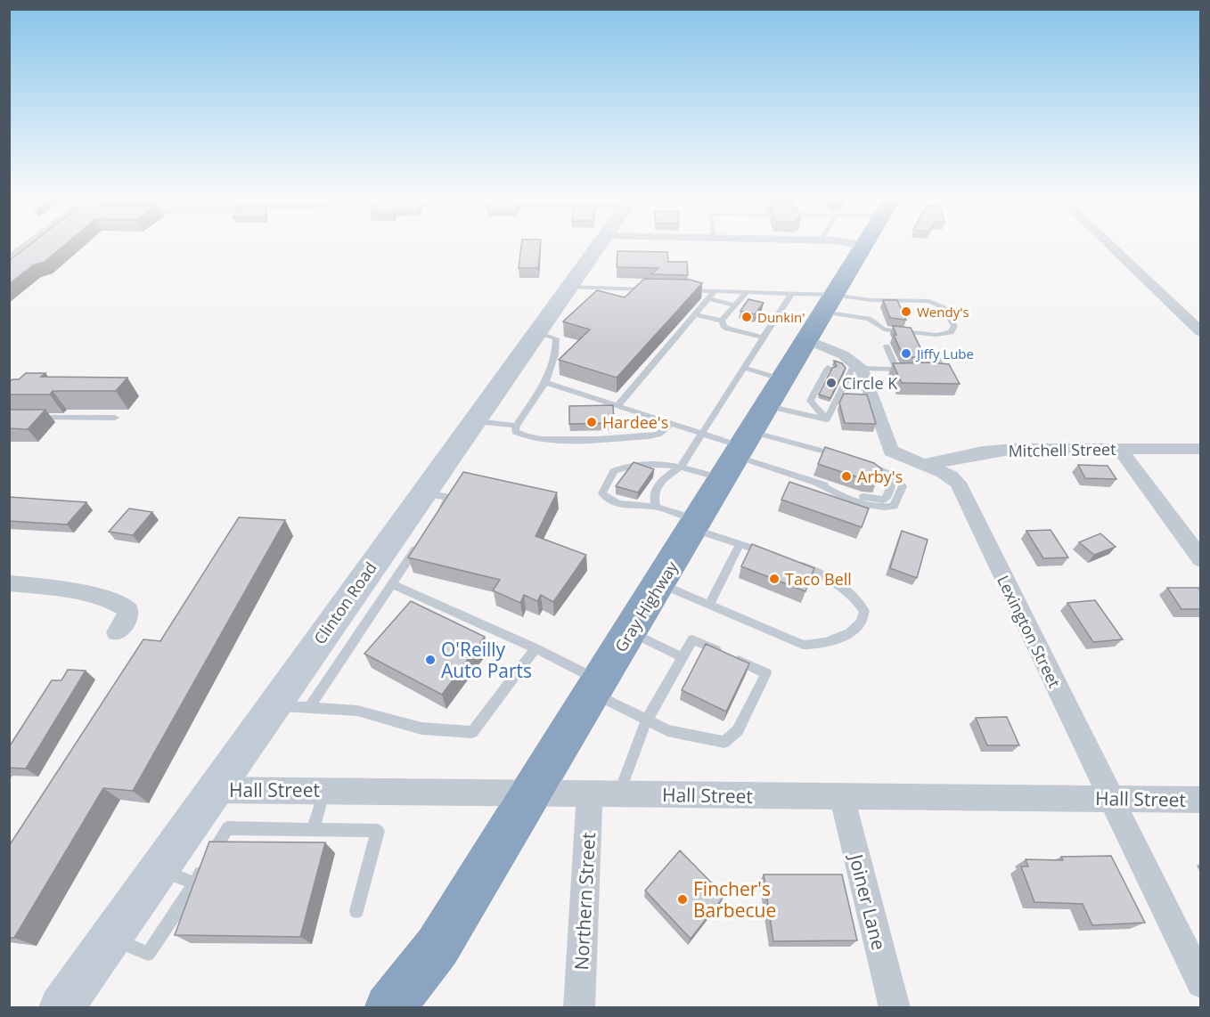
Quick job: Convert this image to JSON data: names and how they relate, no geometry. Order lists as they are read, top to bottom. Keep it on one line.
{"streets":{"highway":["Gray Highway"],"street":["Mitchell Street","Clinton Road","Lexington Street","Hall Street","Northern Street","Joiner Lane"]},"crossings":[["Mitchell Street","Lexington Street"],["Clinton Road","Hall Street"],["Gray Highway","Hall Street"],["Lexington Street","Hall Street"],["Hall Street","Northern Street"],["Hall Street","Joiner Lane"]],"places":["Wendy's","Dunkin'","Jiffy Lube","Circle K","Hardee's","Arby's","Taco Bell","O'Reilly Auto Parts","Fincher's Barbecue"]}
